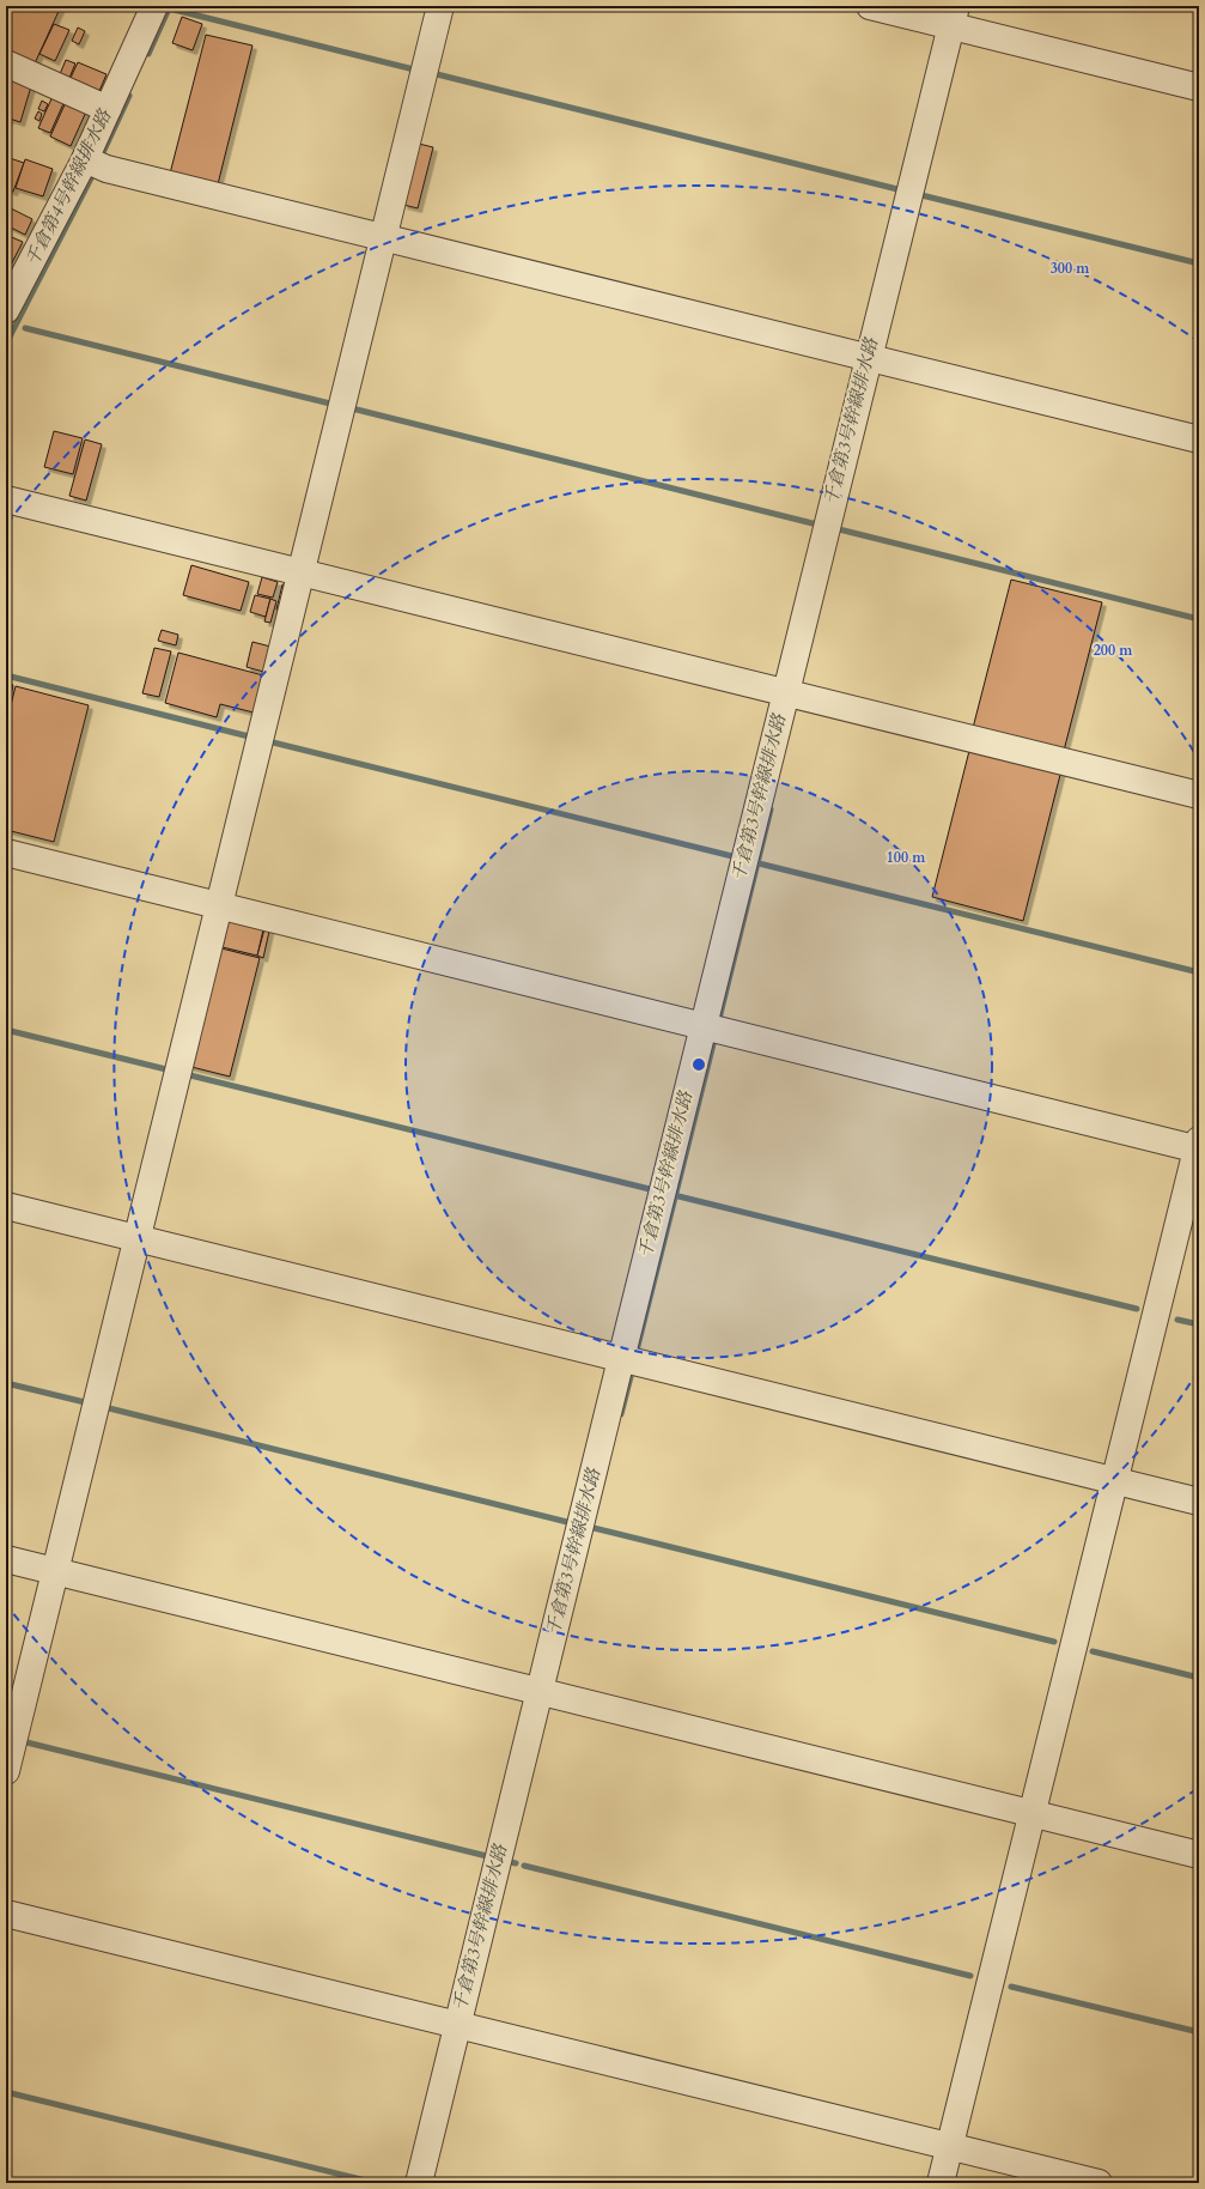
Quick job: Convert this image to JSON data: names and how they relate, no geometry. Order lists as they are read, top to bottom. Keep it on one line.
{"water":["千倉第4号幹線排水路","千倉第3号幹線排水路"],"rings":["300 m","200 m","100 m"]}
